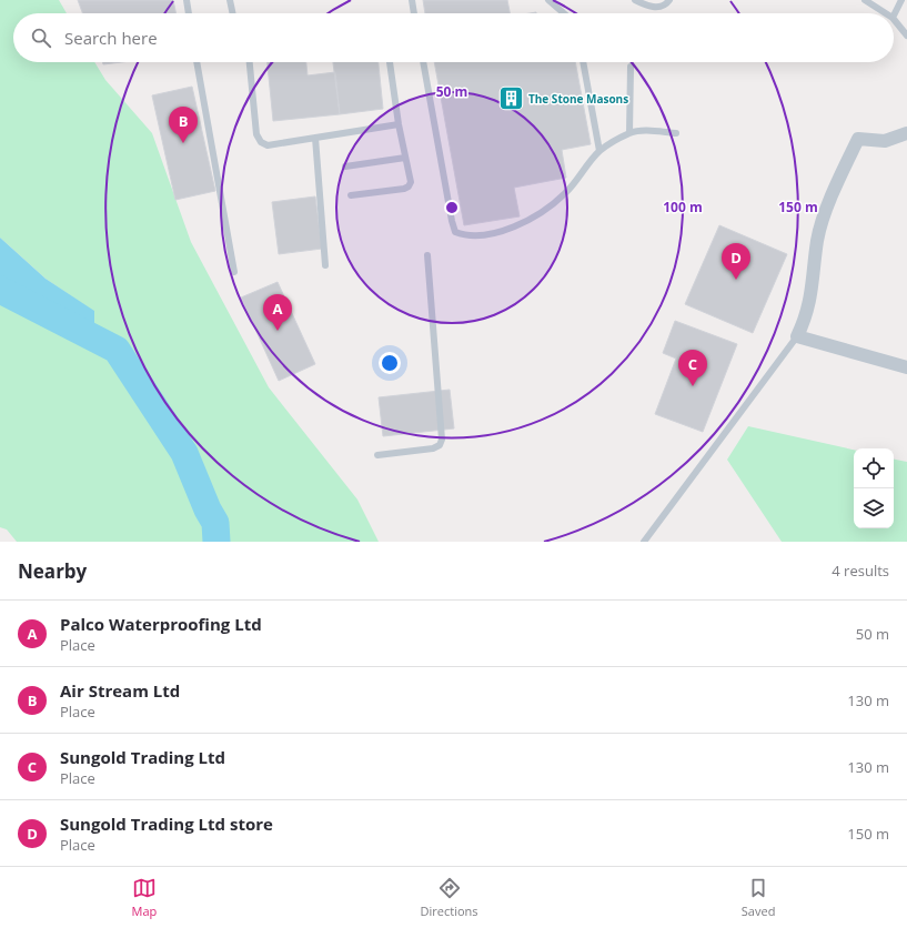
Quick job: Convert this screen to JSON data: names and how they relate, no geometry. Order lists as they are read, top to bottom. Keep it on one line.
{"places":{"building":["The Stone Masons"]},"page":{"search":"Search here","pins":["B","D","A","C"],"heading":["Nearby","4 results"],"list":[{"mark":"A","name":"Palco Waterproofing Ltd","note":"Place","value":"50 m"},{"mark":"B","name":"Air Stream Ltd","note":"Place","value":"130 m"},{"mark":"C","name":"Sungold Trading Ltd","note":"Place","value":"130 m"},{"mark":"D","name":"Sungold Trading Ltd store","note":"Place","value":"150 m"}],"nav":["Map","Directions","Saved"]},"rings":["50 m","100 m","150 m"]}
